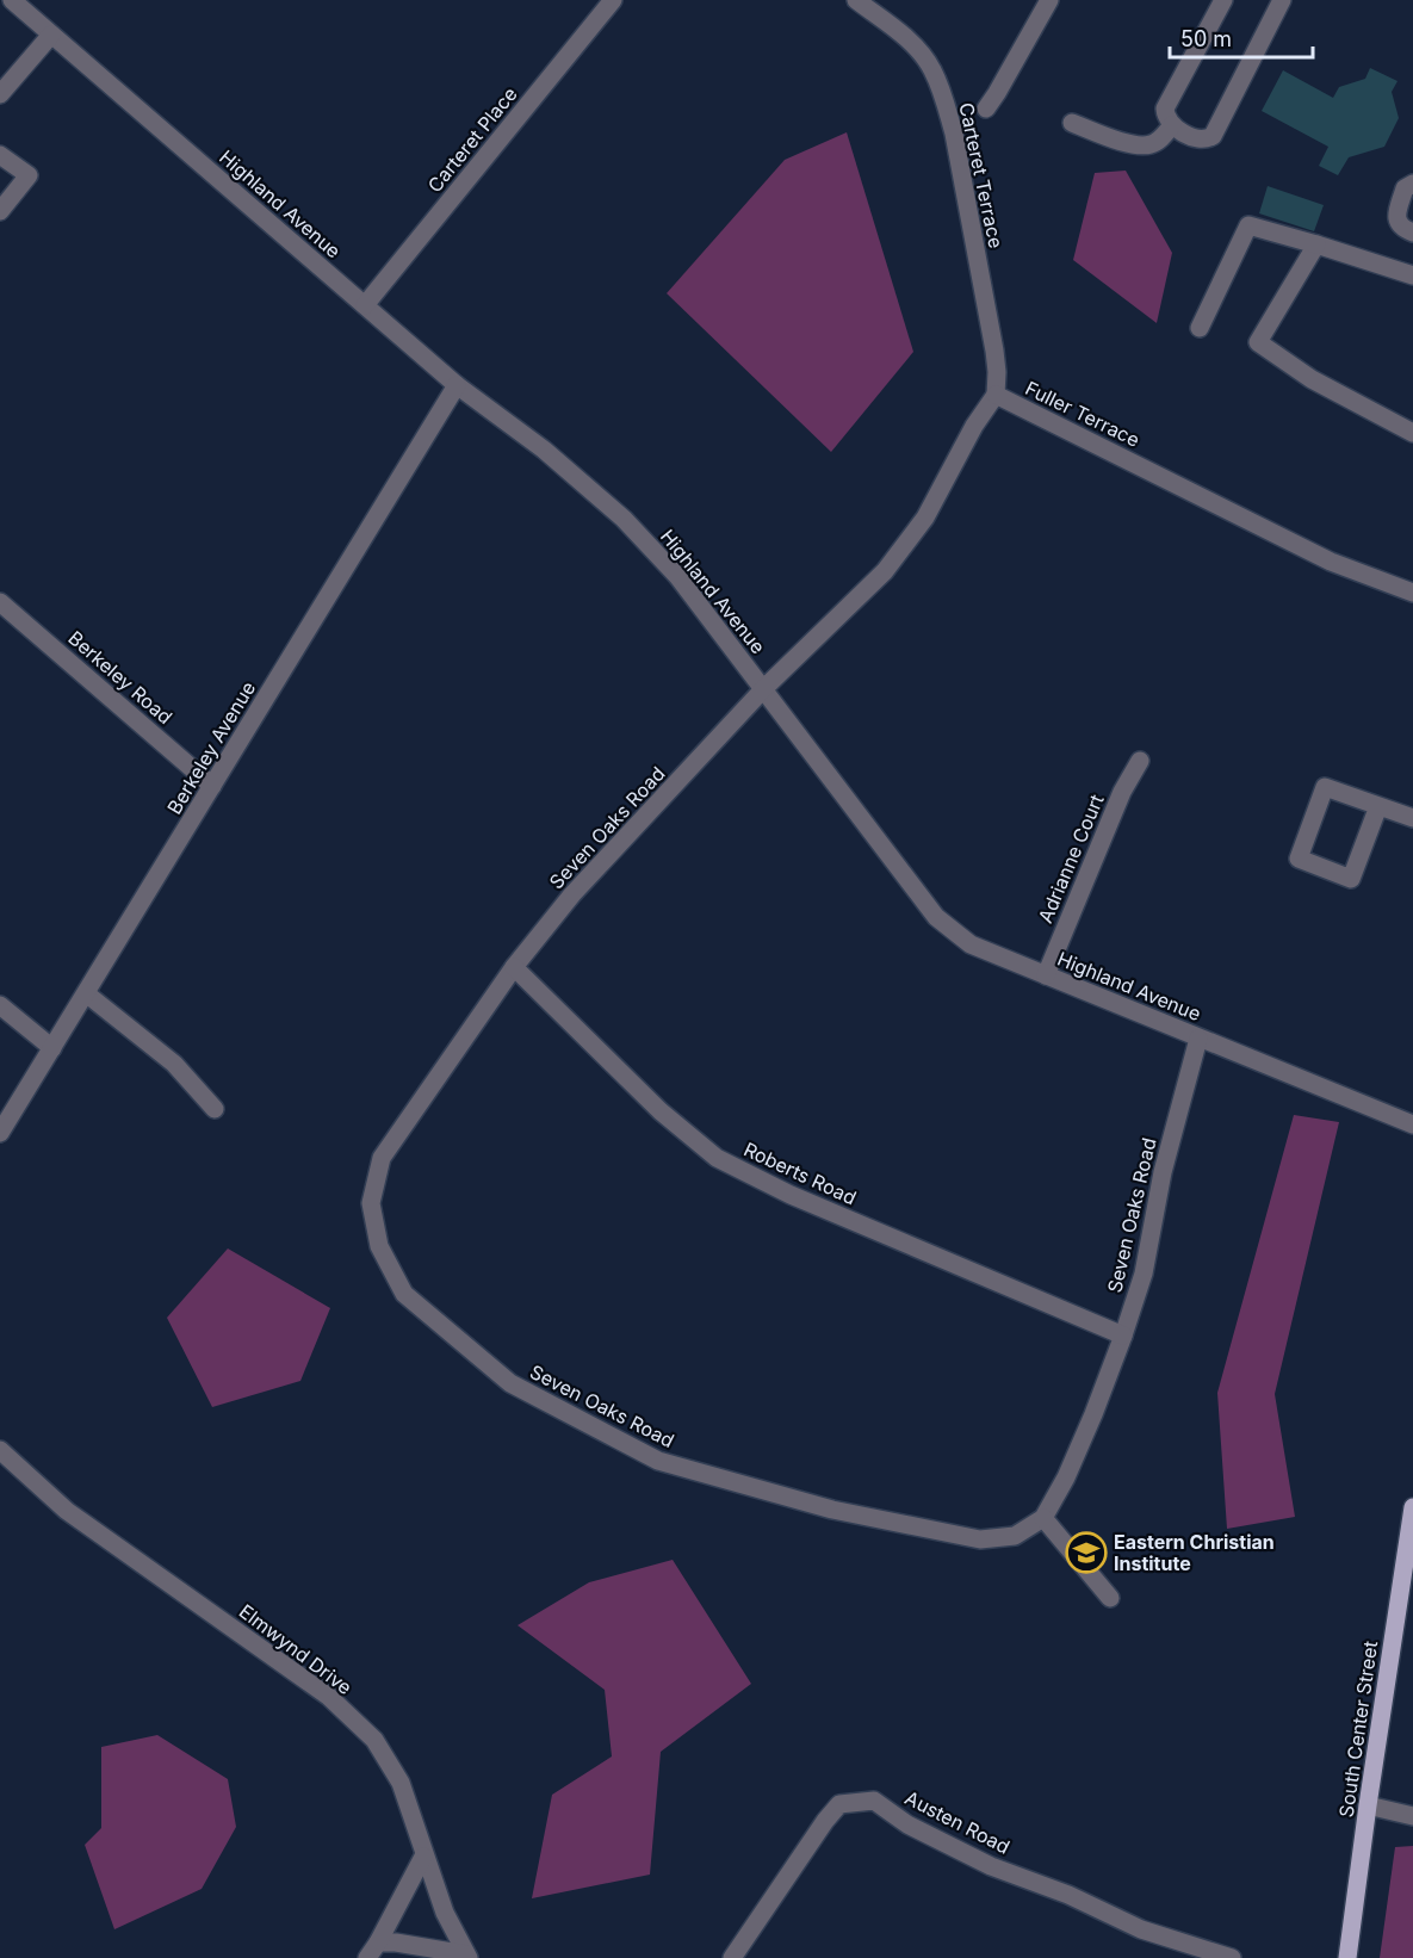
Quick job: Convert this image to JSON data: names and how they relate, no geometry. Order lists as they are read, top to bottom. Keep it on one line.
{"streets":{"main road":["South Center Street"],"street":["Carteret Place","Carteret Terrace","Highland Avenue","Fuller Terrace","Berkeley Road","Berkeley Avenue","Seven Oaks Road","Adrianne Court","Roberts Road","Elmwynd Drive","Austen Road"]},"crossings":[["Carteret Place","Highland Avenue"],["Carteret Terrace","Fuller Terrace"],["Highland Avenue","Fuller Terrace"],["Highland Avenue","Berkeley Avenue"],["Highland Avenue","Seven Oaks Road"],["Highland Avenue","Adrianne Court"],["Fuller Terrace","Seven Oaks Road"],["Berkeley Road","Berkeley Avenue"],["Seven Oaks Road","Roberts Road"]],"places":{"school or university":["Eastern Christian Institute"]},"scale_bar":"50 m"}
